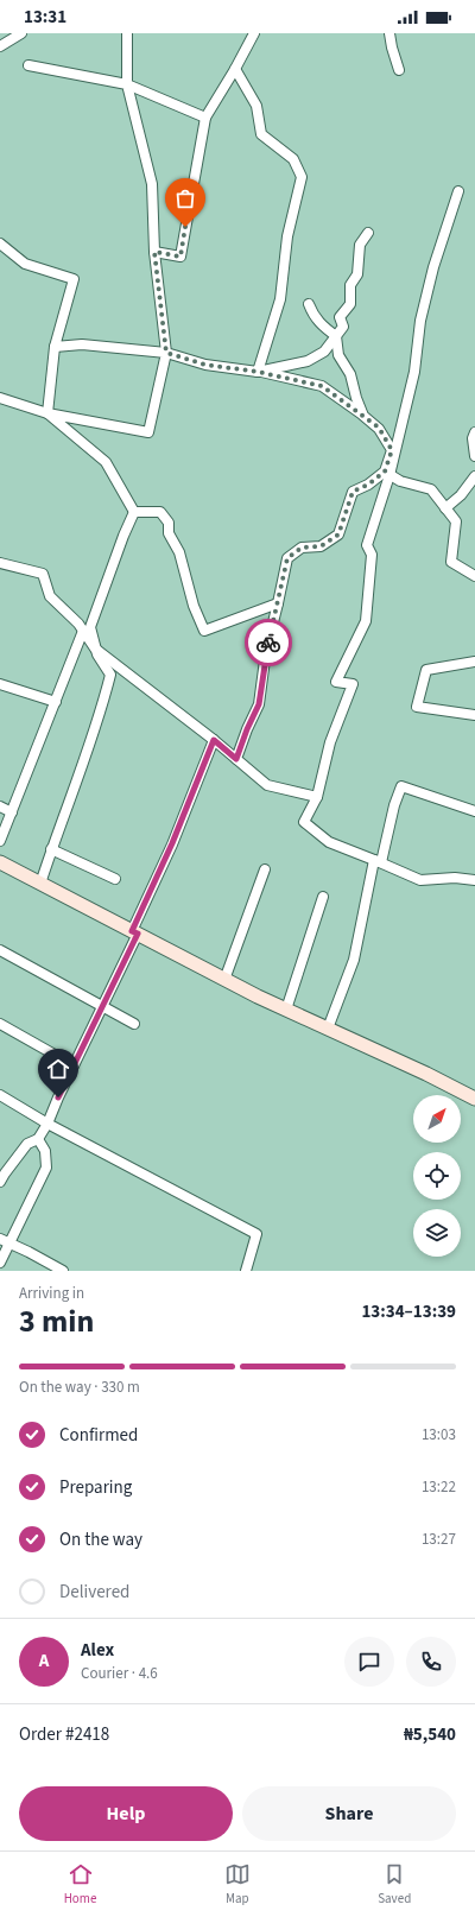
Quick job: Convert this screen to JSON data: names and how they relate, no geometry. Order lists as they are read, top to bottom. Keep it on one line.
{"north":"top right","page":{"status":"13:31","heading":["3 min","Arriving in","13:34–13:39"],"panel":["Alex","Courier · 4.6","Order #2418","₦5,540"],"bar":"On the way · 330 m","list":[["Confirmed","13:03"],["Preparing","13:22"],["On the way","13:27"],"Delivered"],"round":"A","buttons":["Help","Share"],"tabs":["Home","Map","Saved"]}}
